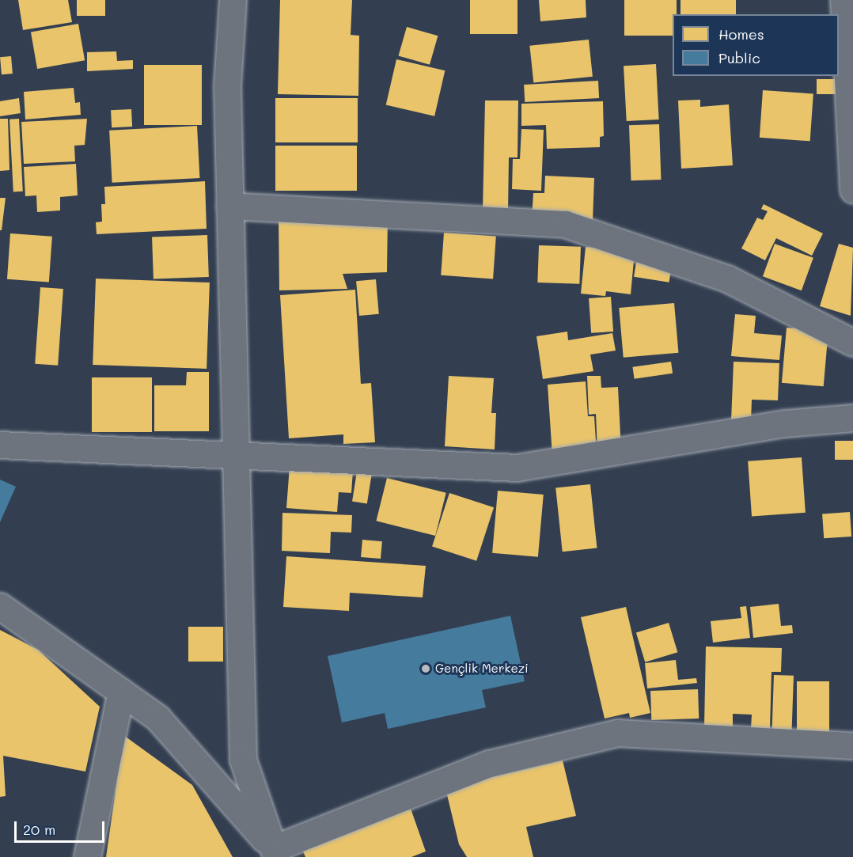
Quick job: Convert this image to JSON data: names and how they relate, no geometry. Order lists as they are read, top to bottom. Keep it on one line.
{"places":["Gençlik Merkezi"],"legend":["Homes","Public"],"scale_bar":"20 m"}
